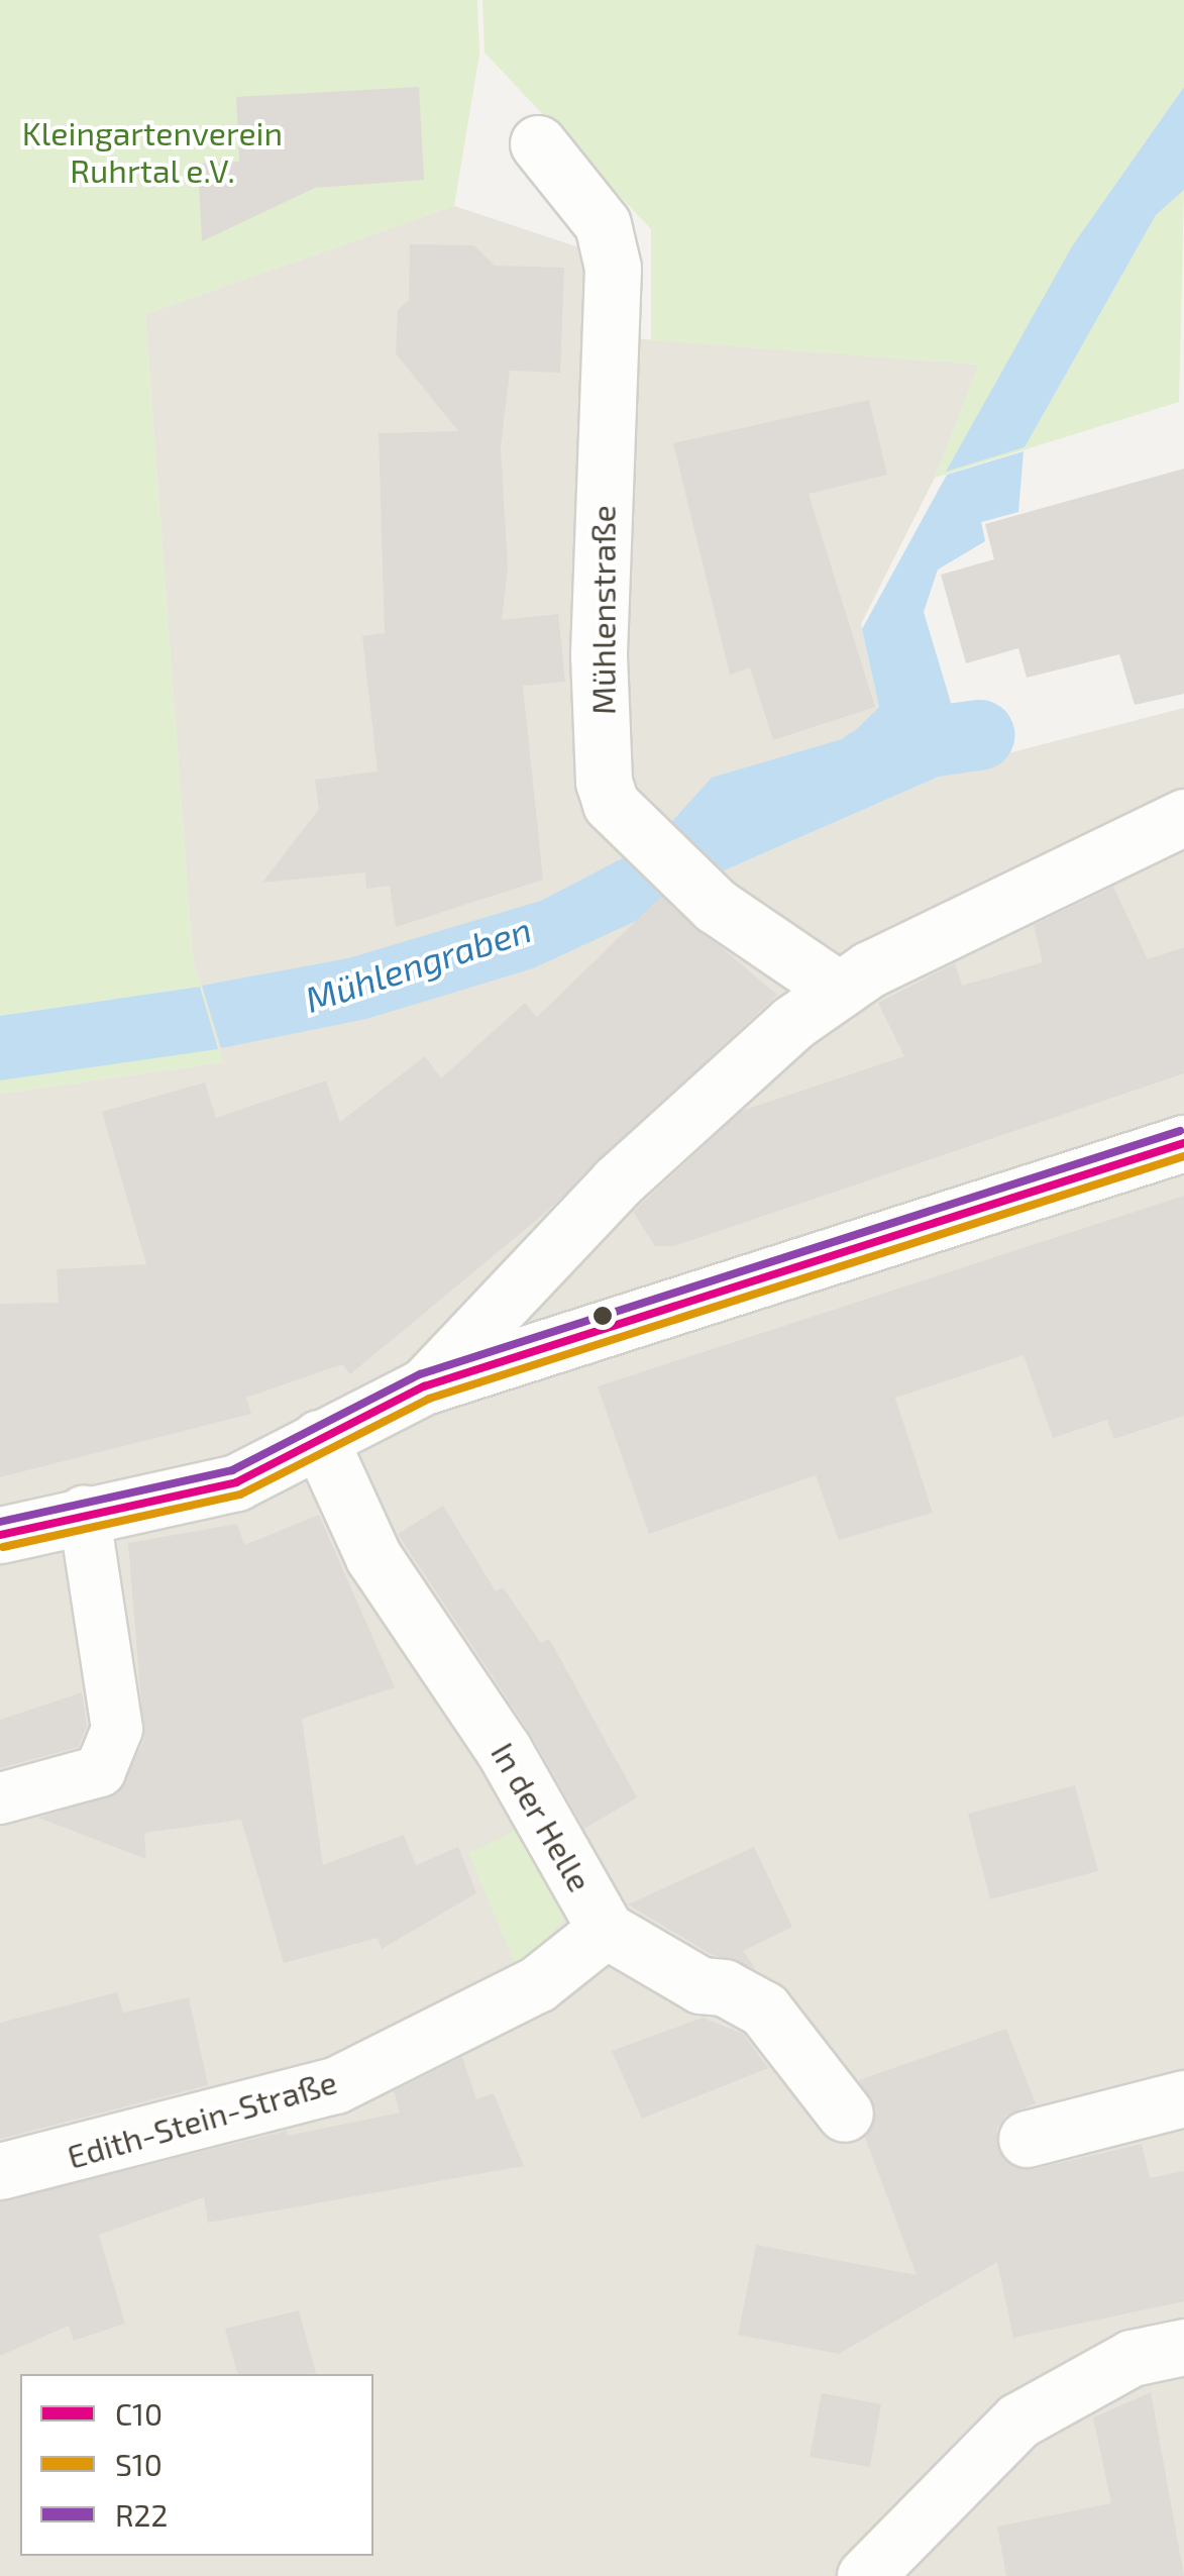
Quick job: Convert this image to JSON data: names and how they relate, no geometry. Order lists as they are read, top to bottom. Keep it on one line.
{"streets":{"street":["Mühlenstraße","In der Helle","Edith-Stein-Straße"]},"crossings":[["In der Helle","Edith-Stein-Straße"]],"water":["Mühlengraben"],"parks":["Kleingartenverein Ruhrtal e.V."],"lines":["transit line R22","transit line C10","transit line S10"],"legend":["C10","S10","R22"]}
